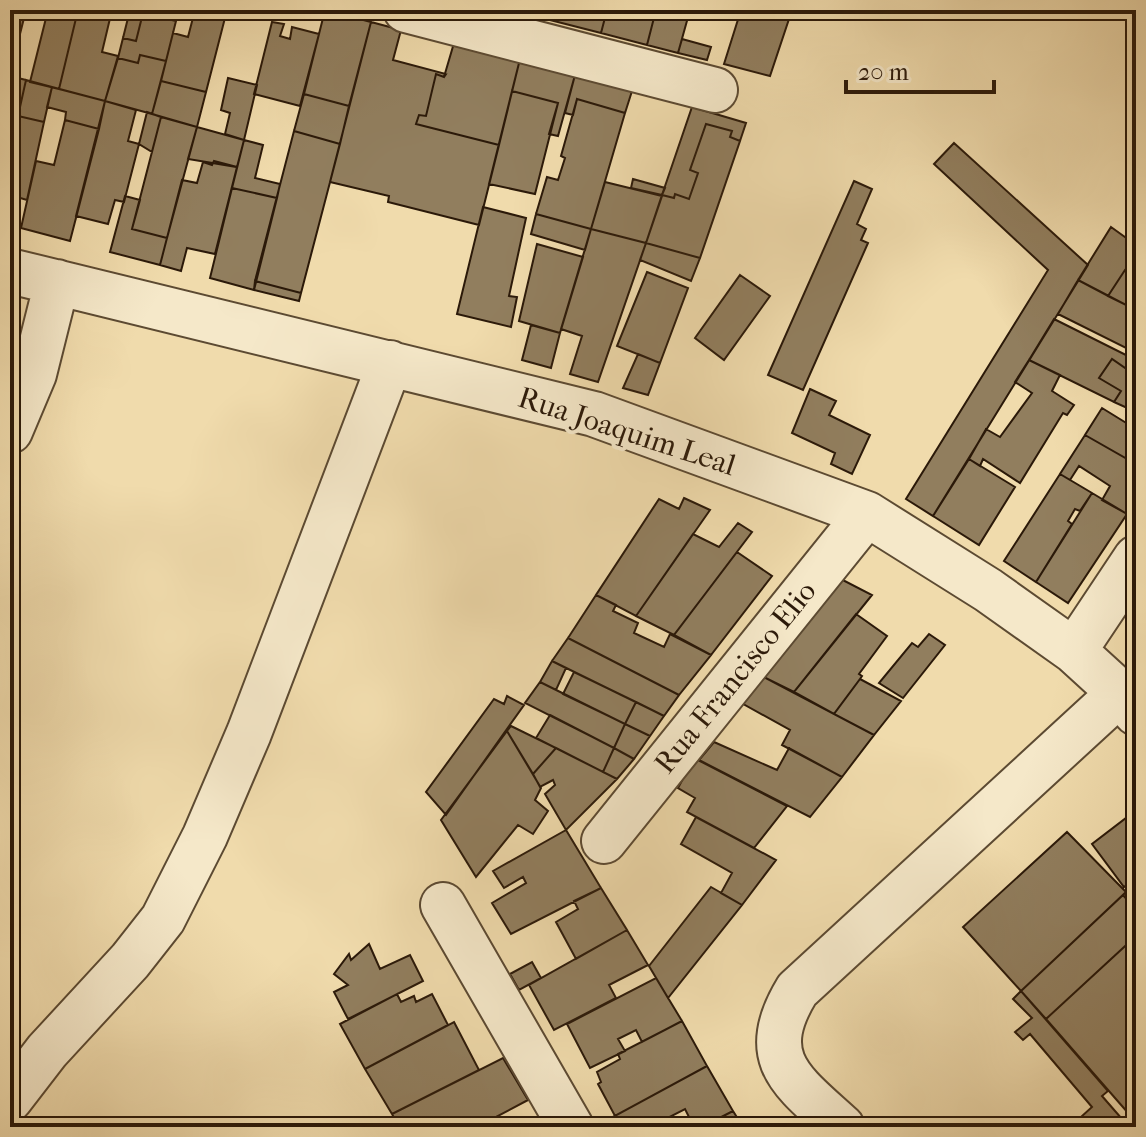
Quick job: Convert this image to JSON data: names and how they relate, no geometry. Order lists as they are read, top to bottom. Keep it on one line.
{"streets":{"street":["Rua Joaquim Leal","Rua Francisco Elio"]},"crossings":[["Rua Joaquim Leal","Rua Francisco Elio"]],"scale_bar":"20 m"}
